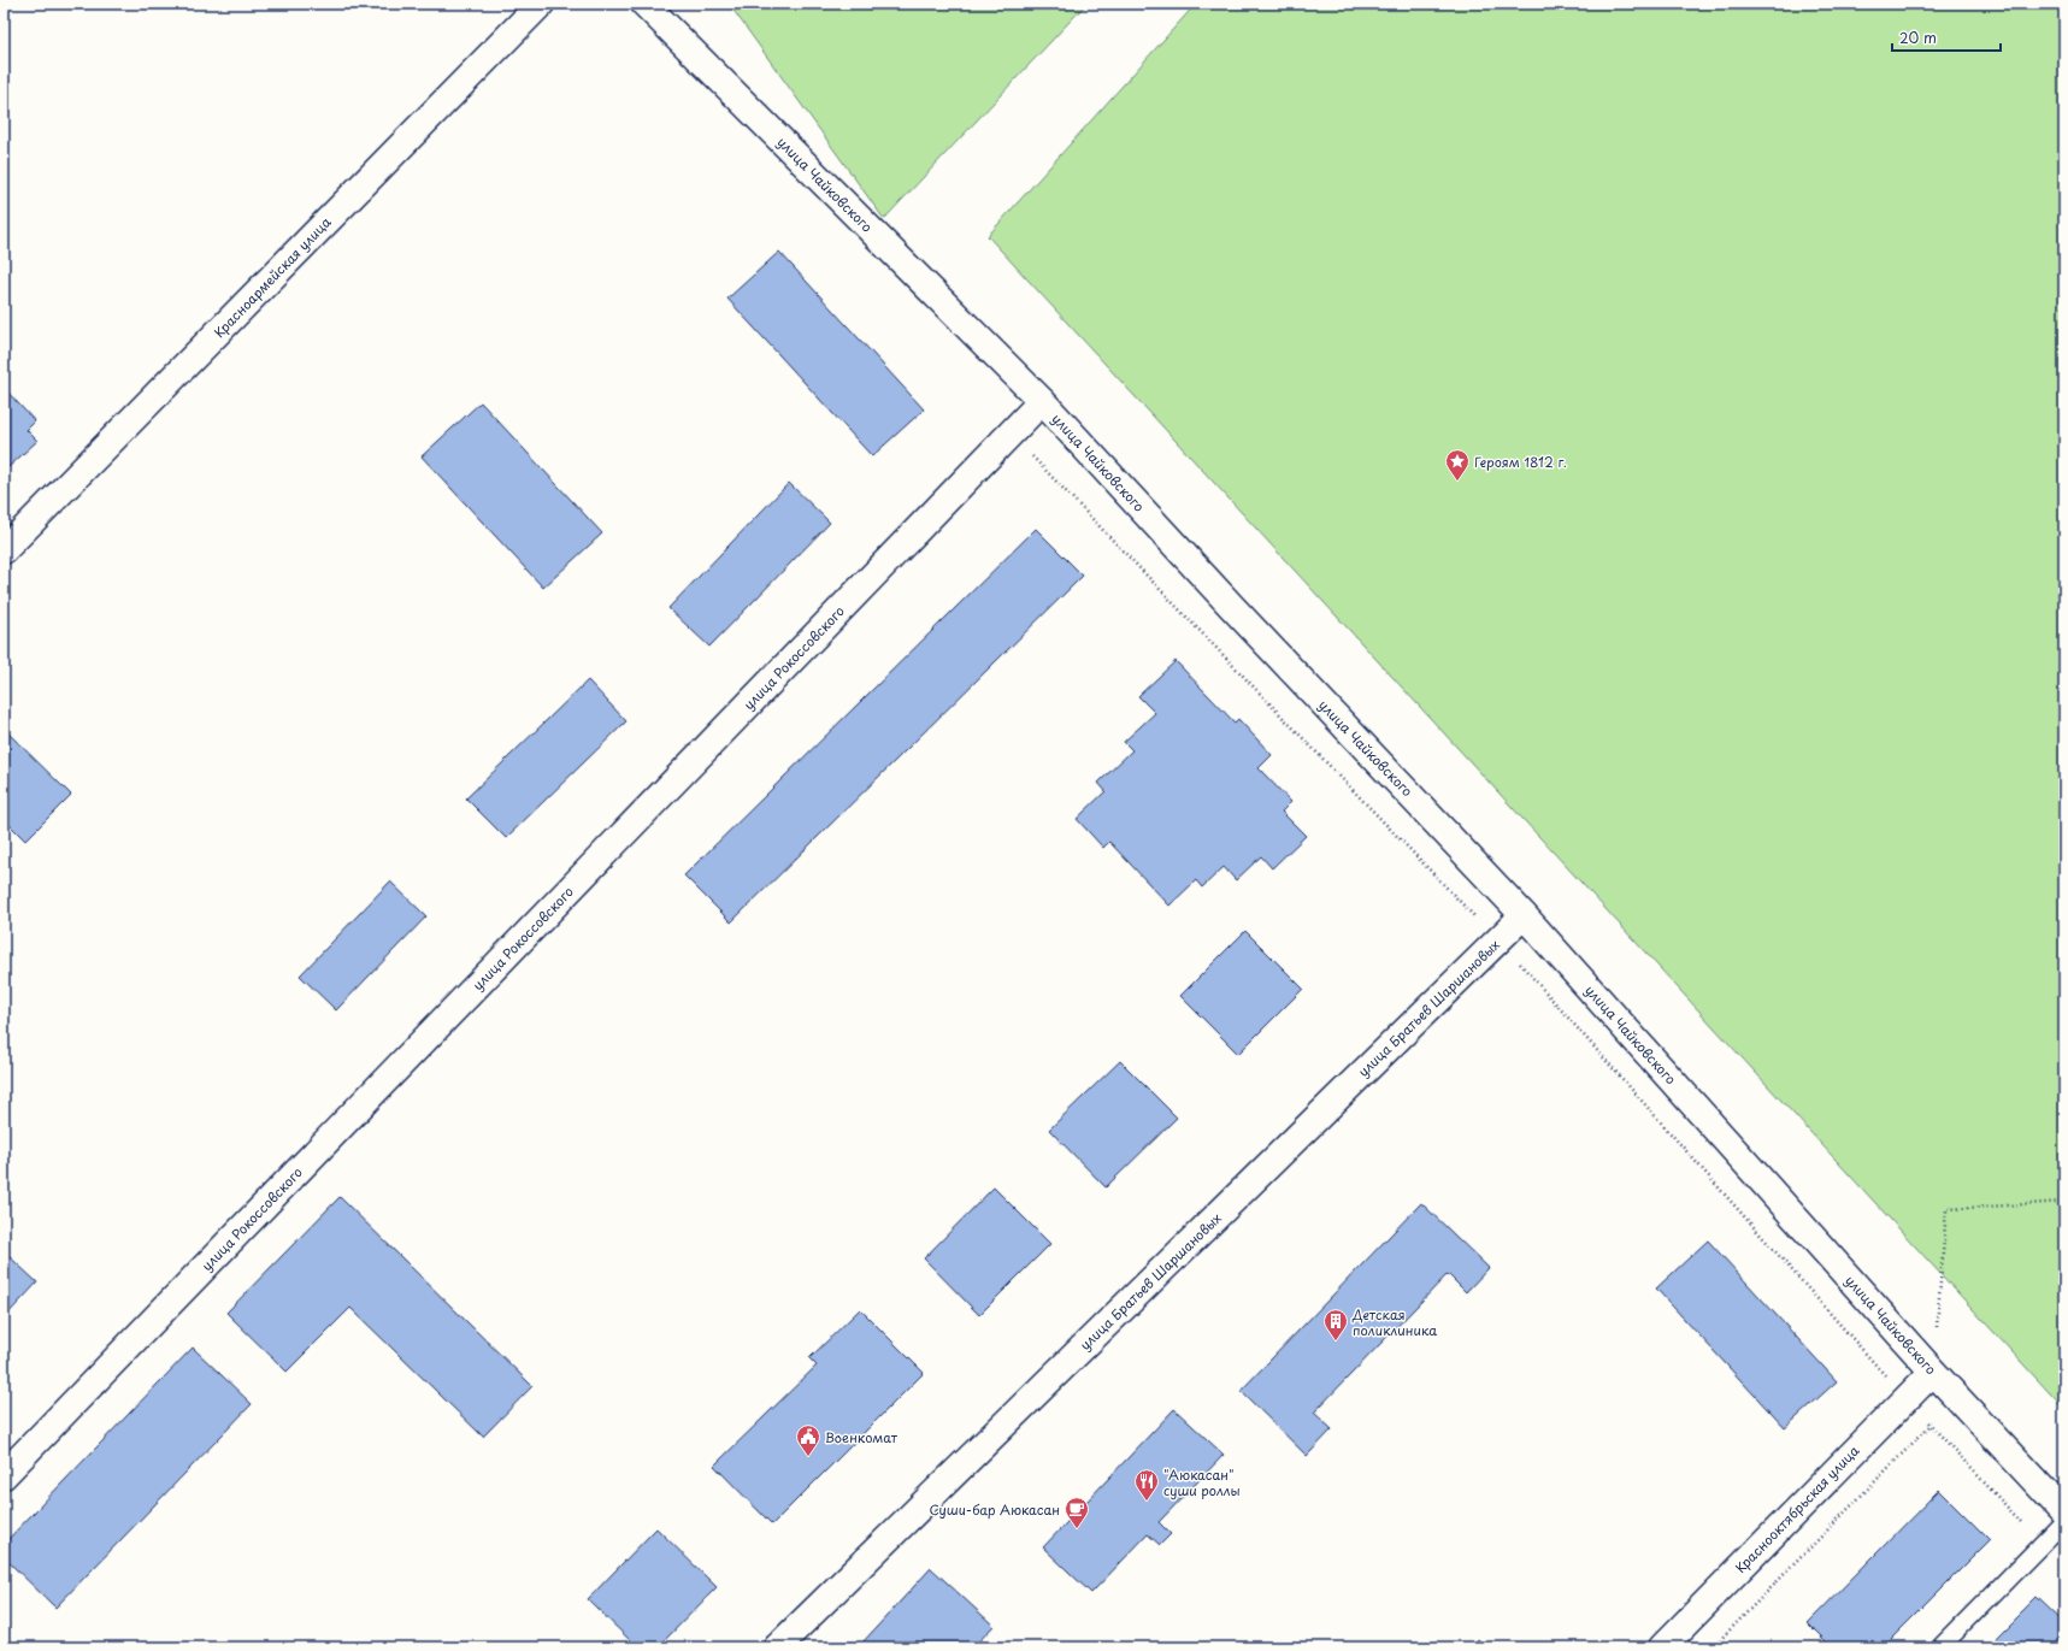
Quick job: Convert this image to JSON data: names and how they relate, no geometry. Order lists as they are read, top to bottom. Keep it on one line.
{"streets":{"street":["улица Чайковского","Красноармейская улица","улица Рокоссовского","улица Братьев Шаршановых","Краснооктябрьская улица"]},"crossings":[["улица Чайковского","улица Рокоссовского"],["улица Чайковского","улица Братьев Шаршановых"],["улица Чайковского","Краснооктябрьская улица"]],"places":{"place":["Героям 1812 г."],"building":["Детская поликлиника"],"public building":["Военкомат"],"restaurant":["\"Аюкасан\" суши роллы"],"cafe":["Суши-бар Аюкасан"]},"scale_bar":"20 m"}
